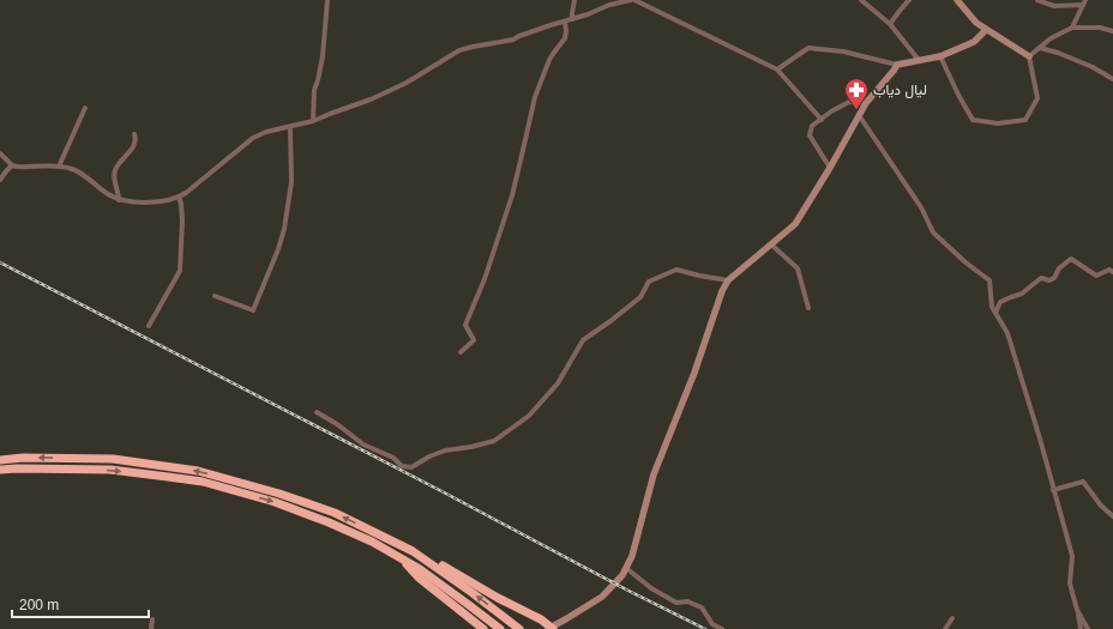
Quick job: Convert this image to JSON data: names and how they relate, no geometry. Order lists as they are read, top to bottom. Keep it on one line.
{"places":{"pharmacy":["ليال دياب"]},"scale_bar":"200 m"}
